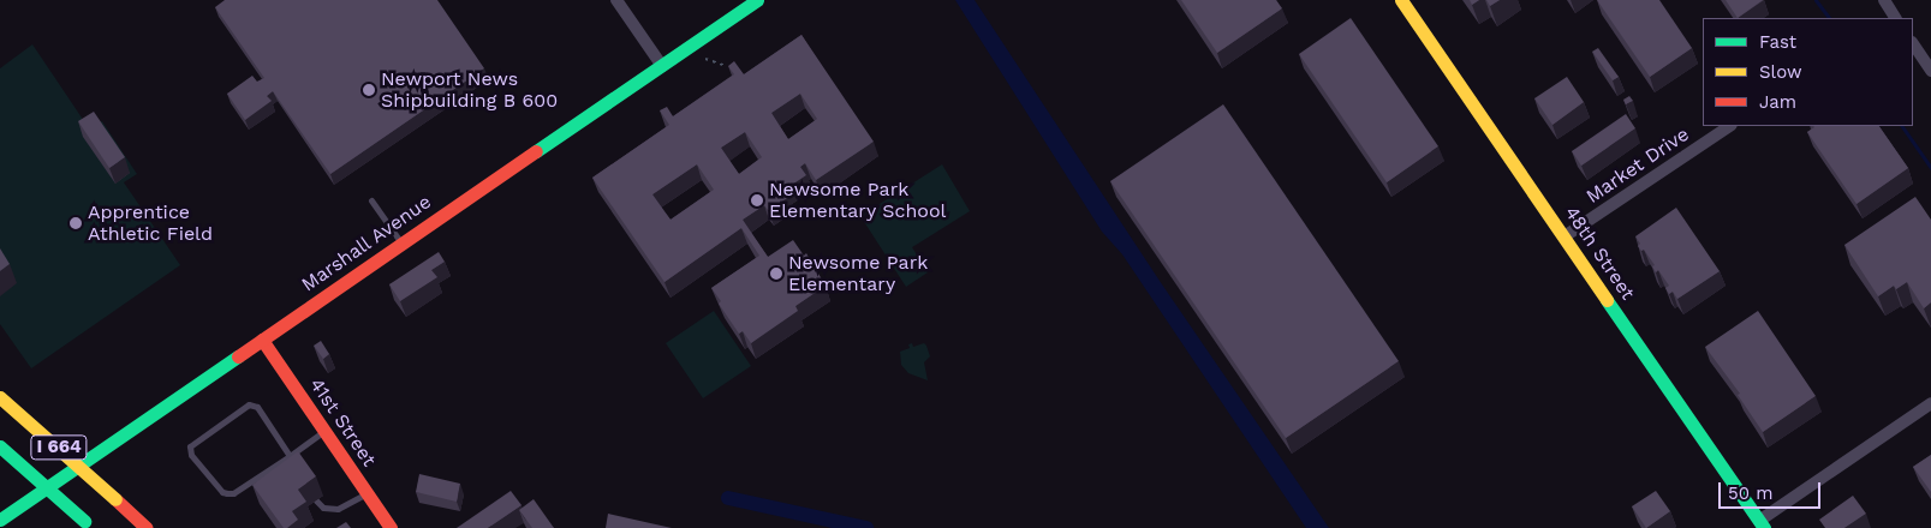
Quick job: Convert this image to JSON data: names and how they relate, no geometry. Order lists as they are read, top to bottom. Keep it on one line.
{"streets":{"main road":["Marshall Avenue","48th Street","41st Street","I 664"],"street":["Market Drive"]},"crossings":[["Market Drive","48th Street"],["Marshall Avenue","41st Street"]],"places":["Newport News Shipbuilding B 600","Newsome Park Elementary School","Apprentice Athletic Field","Newsome Park Elementary"],"legend":["Fast","Slow","Jam"],"scale_bar":"50 m"}
